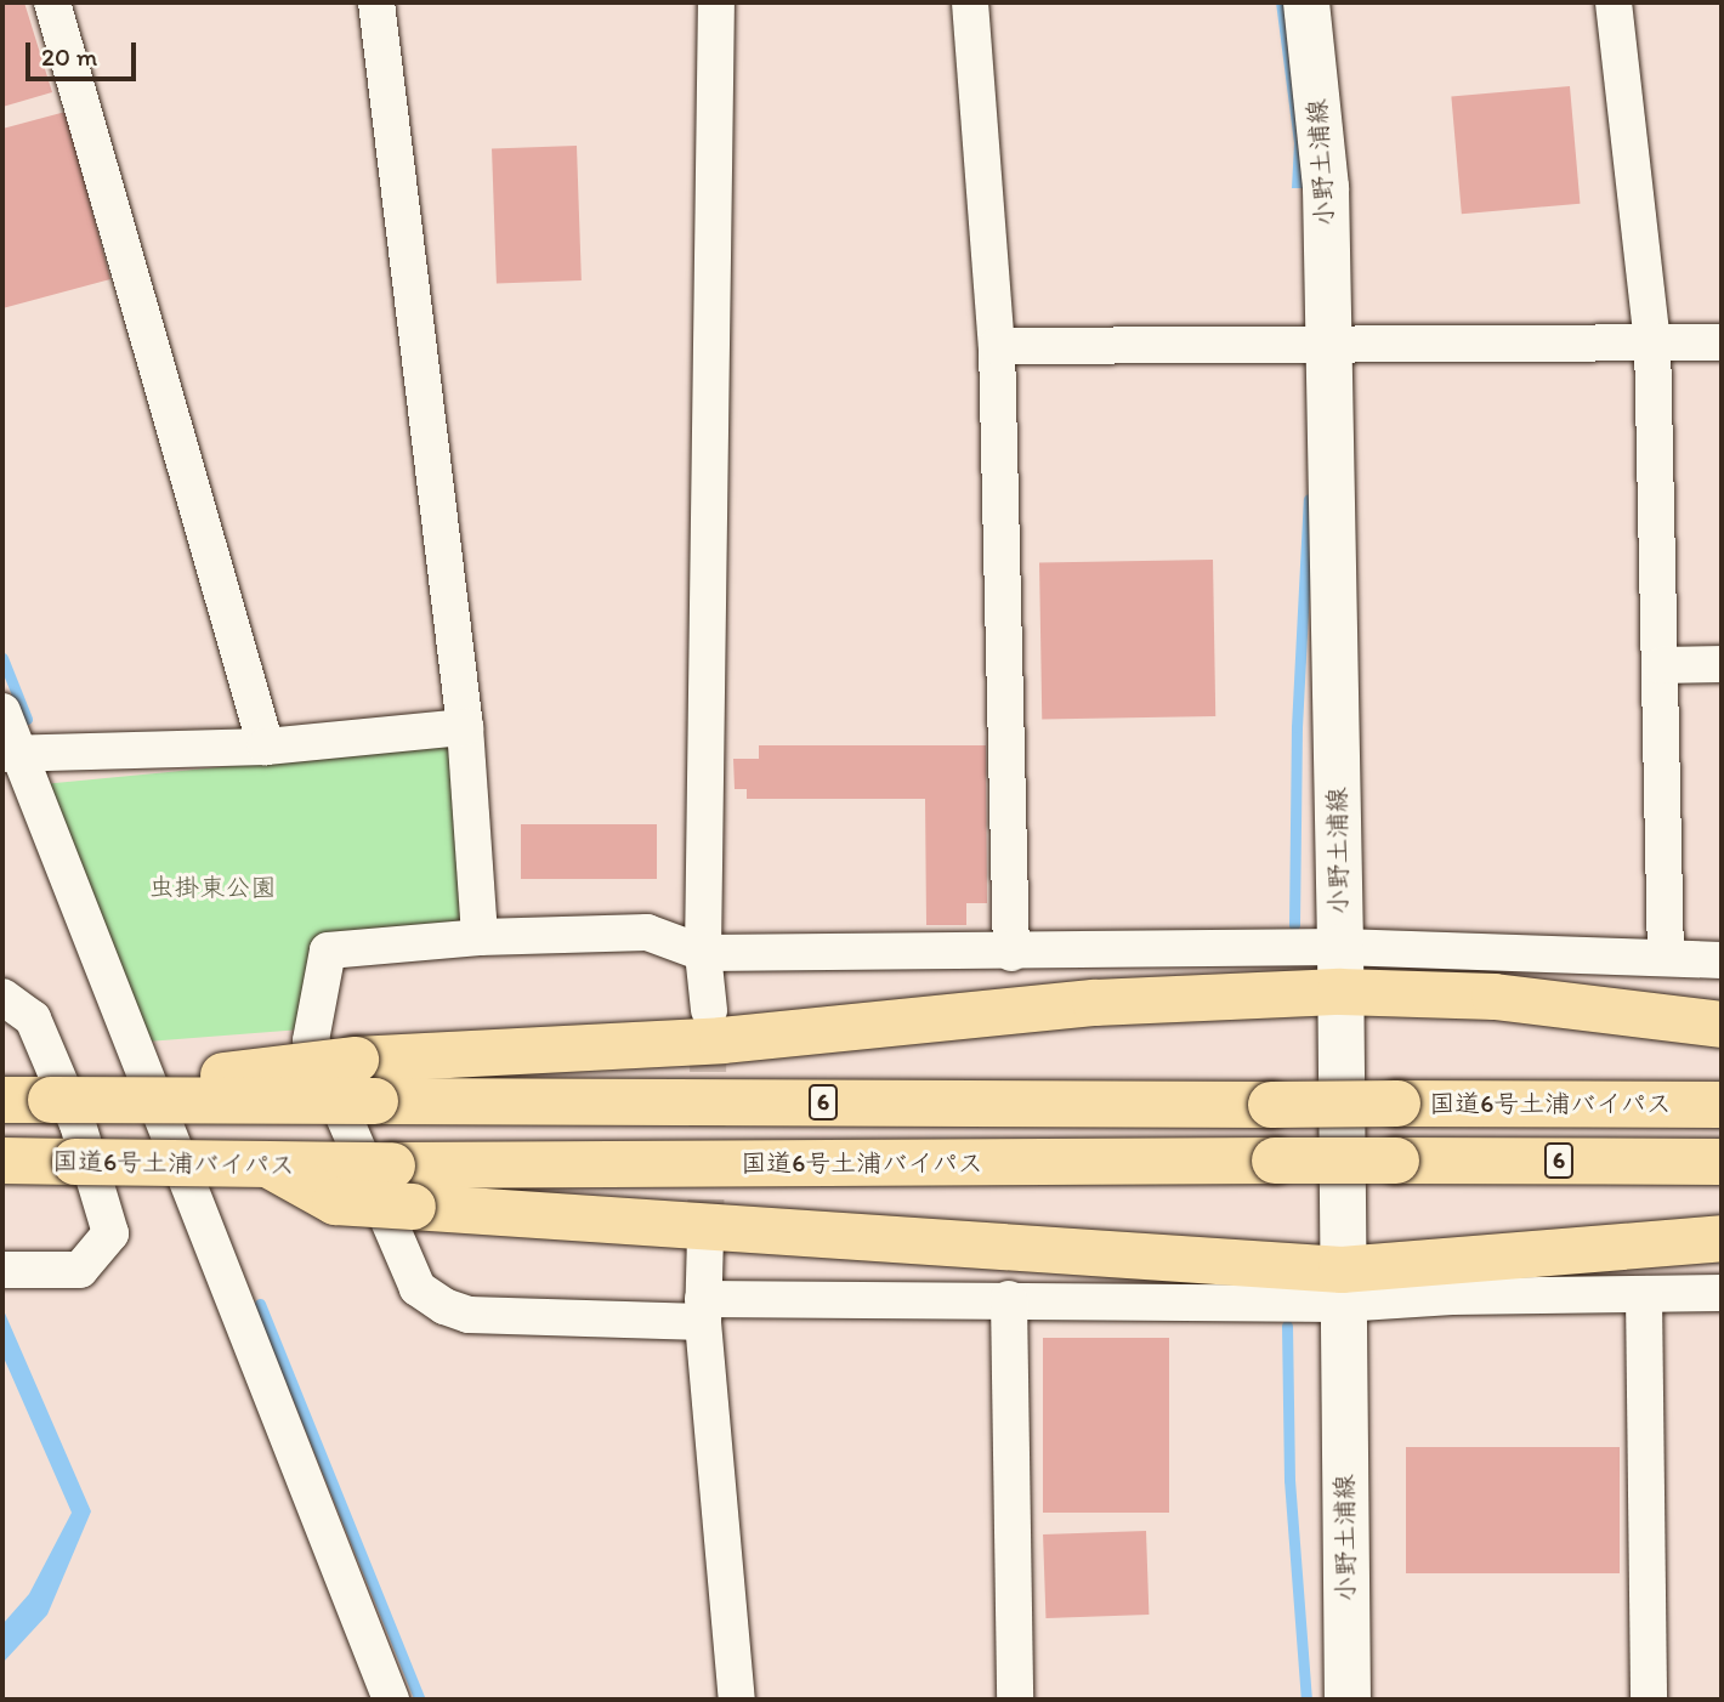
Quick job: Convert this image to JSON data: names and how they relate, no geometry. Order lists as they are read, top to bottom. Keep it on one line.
{"streets":{"highway":["6","国道6号土浦バイパス"],"main road":["小野土浦線"]},"parks":["虫掛東公園"],"scale_bar":"20 m"}
